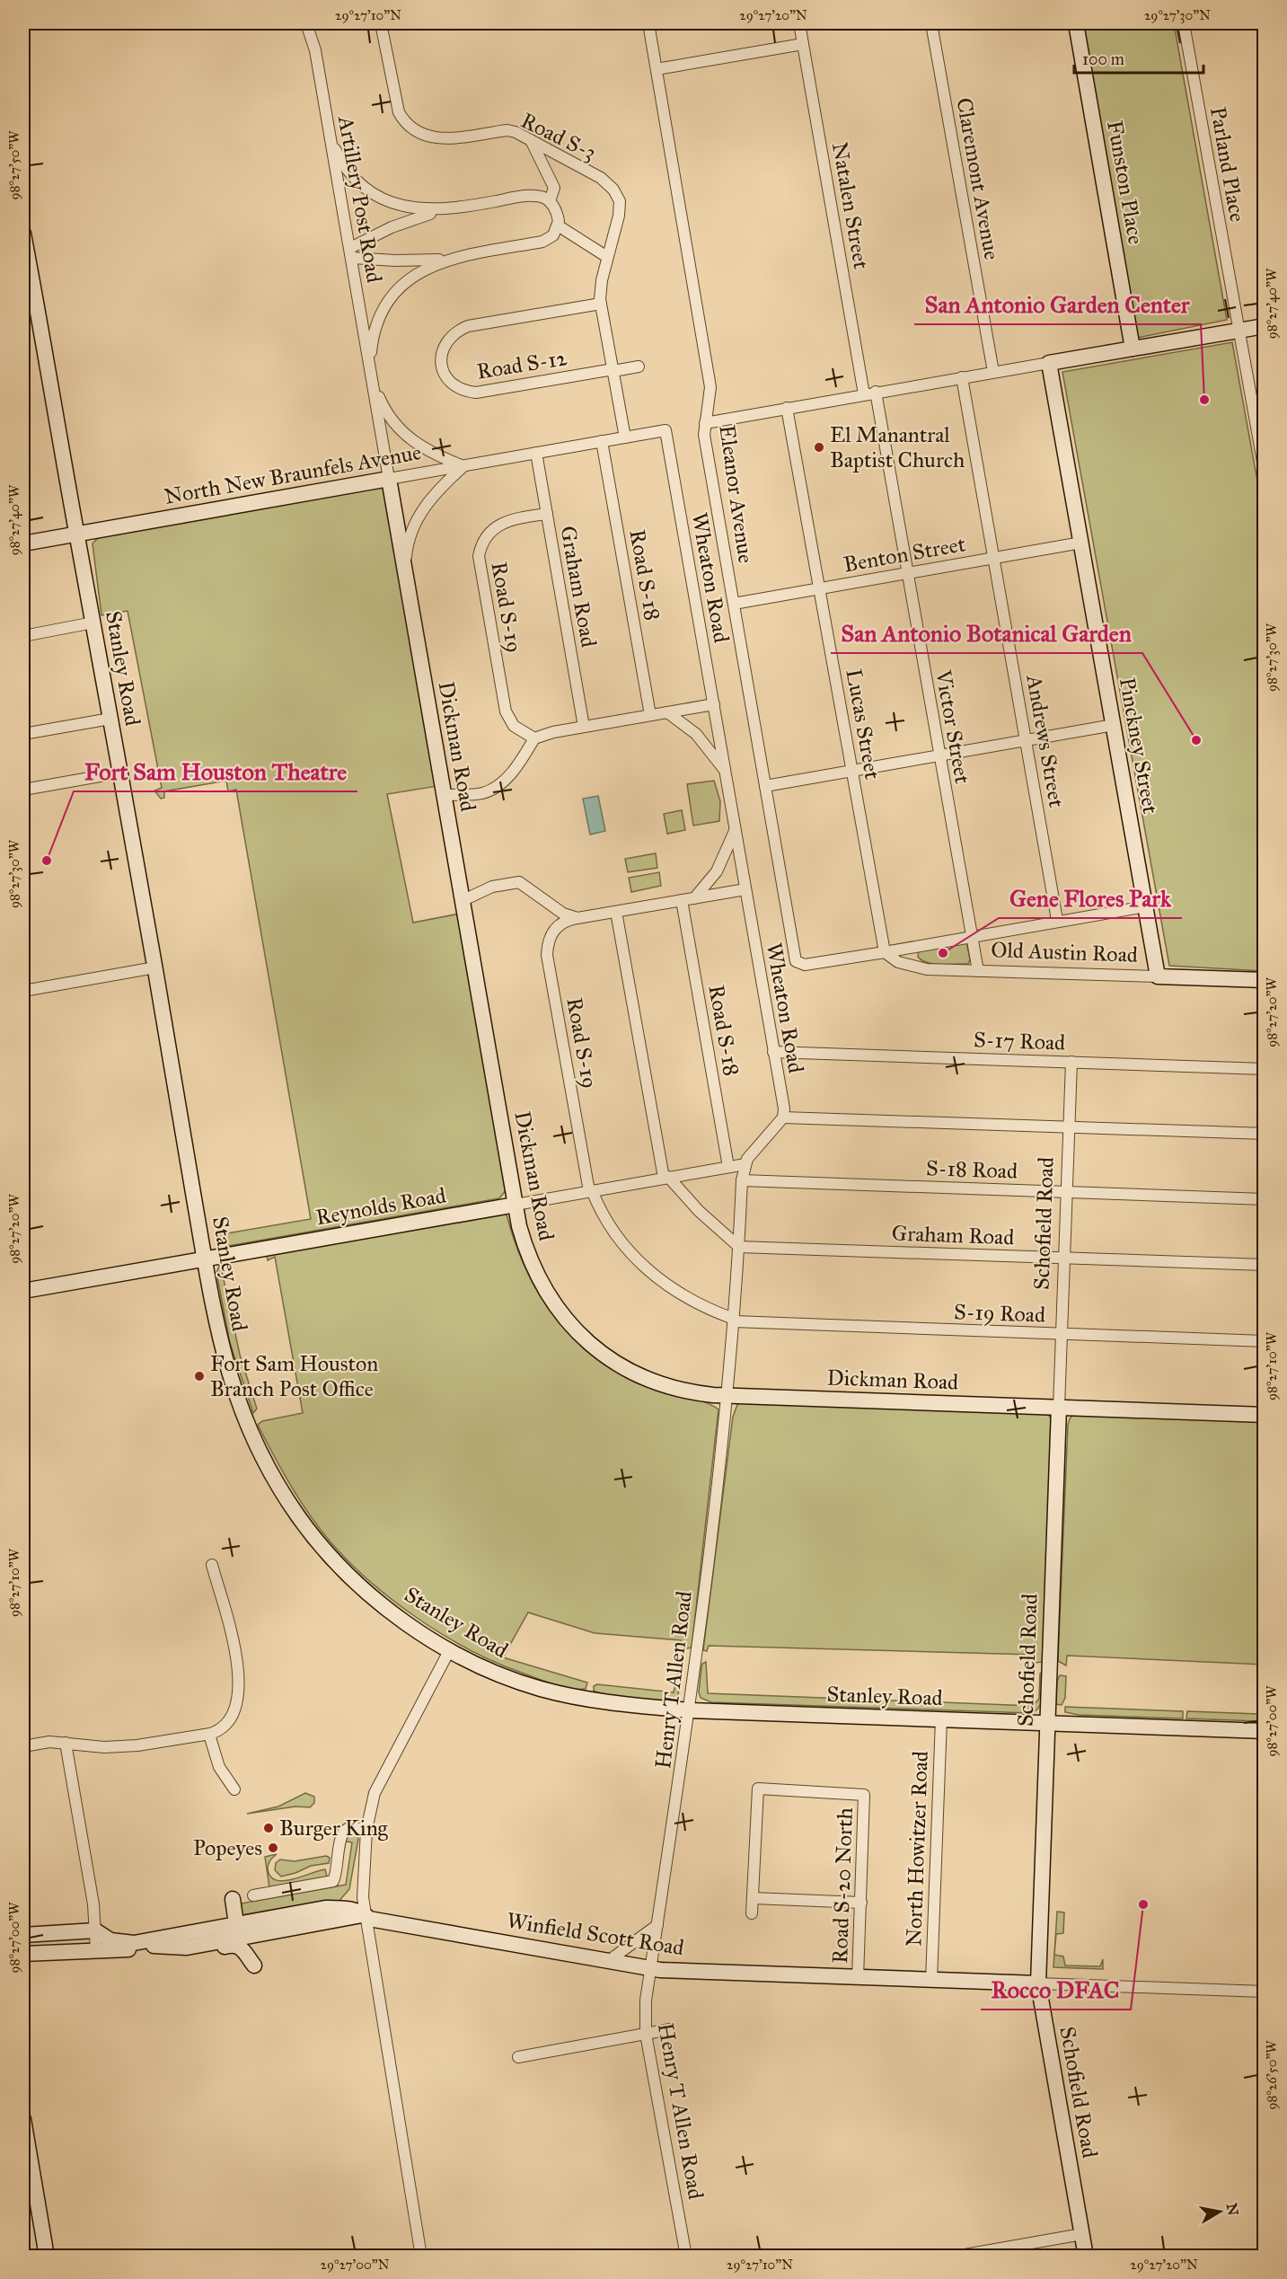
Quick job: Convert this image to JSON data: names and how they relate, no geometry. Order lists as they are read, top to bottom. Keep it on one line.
{"streets":{"street":["Road S-3","Parland Place","Claremont Avenue","Funston Place","Artillery Post Road","Natalen Street","Road S-12","North New Braunfels Avenue","Eleanor Avenue","Benton Street","Road S-18","Wheaton Road","Graham Road","Road S-19","Stanley Road","Lucas Street","Victor Street","Andrews Street","Pinckney Street","Dickman Road","Old Austin Road","S-17 Road","S-18 Road","Reynolds Road","Schofield Road","S-19 Road","Henry T Allen Road","North Howitzer Road","Road S-20 North","Winfield Scott Road"]},"crossings":[["Road S-3","Road S-12"],["Road S-3","North New Braunfels Avenue"],["Artillery Post Road","North New Braunfels Avenue"],["Artillery Post Road","Dickman Road"],["North New Braunfels Avenue","Road S-18"],["North New Braunfels Avenue","Wheaton Road"],["North New Braunfels Avenue","Graham Road"],["North New Braunfels Avenue","Stanley Road"],["North New Braunfels Avenue","Dickman Road"],["Eleanor Avenue","Benton Street"],["Eleanor Avenue","Lucas Street"],["Eleanor Avenue","Old Austin Road"],["Benton Street","Lucas Street"],["Benton Street","Victor Street"],["Benton Street","Andrews Street"],["Benton Street","Pinckney Street"],["Road S-18","Reynolds Road"],["Wheaton Road","S-17 Road"],["Wheaton Road","Henry T Allen Road"],["Graham Road","Road S-19"],["Graham Road","Schofield Road"],["Graham Road","Henry T Allen Road"],["Road S-19","Reynolds Road"],["Road S-19","S-19 Road"],["Stanley Road","Reynolds Road"],["Stanley Road","Schofield Road"],["Stanley Road","Henry T Allen Road"],["Stanley Road","North Howitzer Road"],["Lucas Street","Old Austin Road"],["Victor Street","Old Austin Road"],["Pinckney Street","Old Austin Road"],["Dickman Road","Reynolds Road"],["Dickman Road","Schofield Road"],["Dickman Road","Henry T Allen Road"],["S-17 Road","Schofield Road"],["S-18 Road","Schofield Road"],["S-18 Road","Henry T Allen Road"],["Reynolds Road","S-19 Road"],["Reynolds Road","Henry T Allen Road"],["Schofield Road","S-19 Road"],["Schofield Road","Winfield Scott Road"],["S-19 Road","Henry T Allen Road"],["Henry T Allen Road","Winfield Scott Road"],["North Howitzer Road","Winfield Scott Road"],["Road S-20 North","Winfield Scott Road"]],"places":["San Antonio Garden Center","El Manantral Baptist Church","San Antonio Botanical Garden","Fort Sam Houston Theatre","Gene Flores Park","Fort Sam Houston Branch Post Office","Burger King","Popeyes","Rocco DFAC"],"scale_bar":"100 m","north":"right","coordinates":["29°27'10\"N","29°27'20\"N","29°27'30\"N","98°27'50\"W","98°27'40\"W","98°27'30\"W","98°27'20\"W","98°27'10\"W","98°27'00\"W","98°26'50\"W","29°27'00\"N"]}
